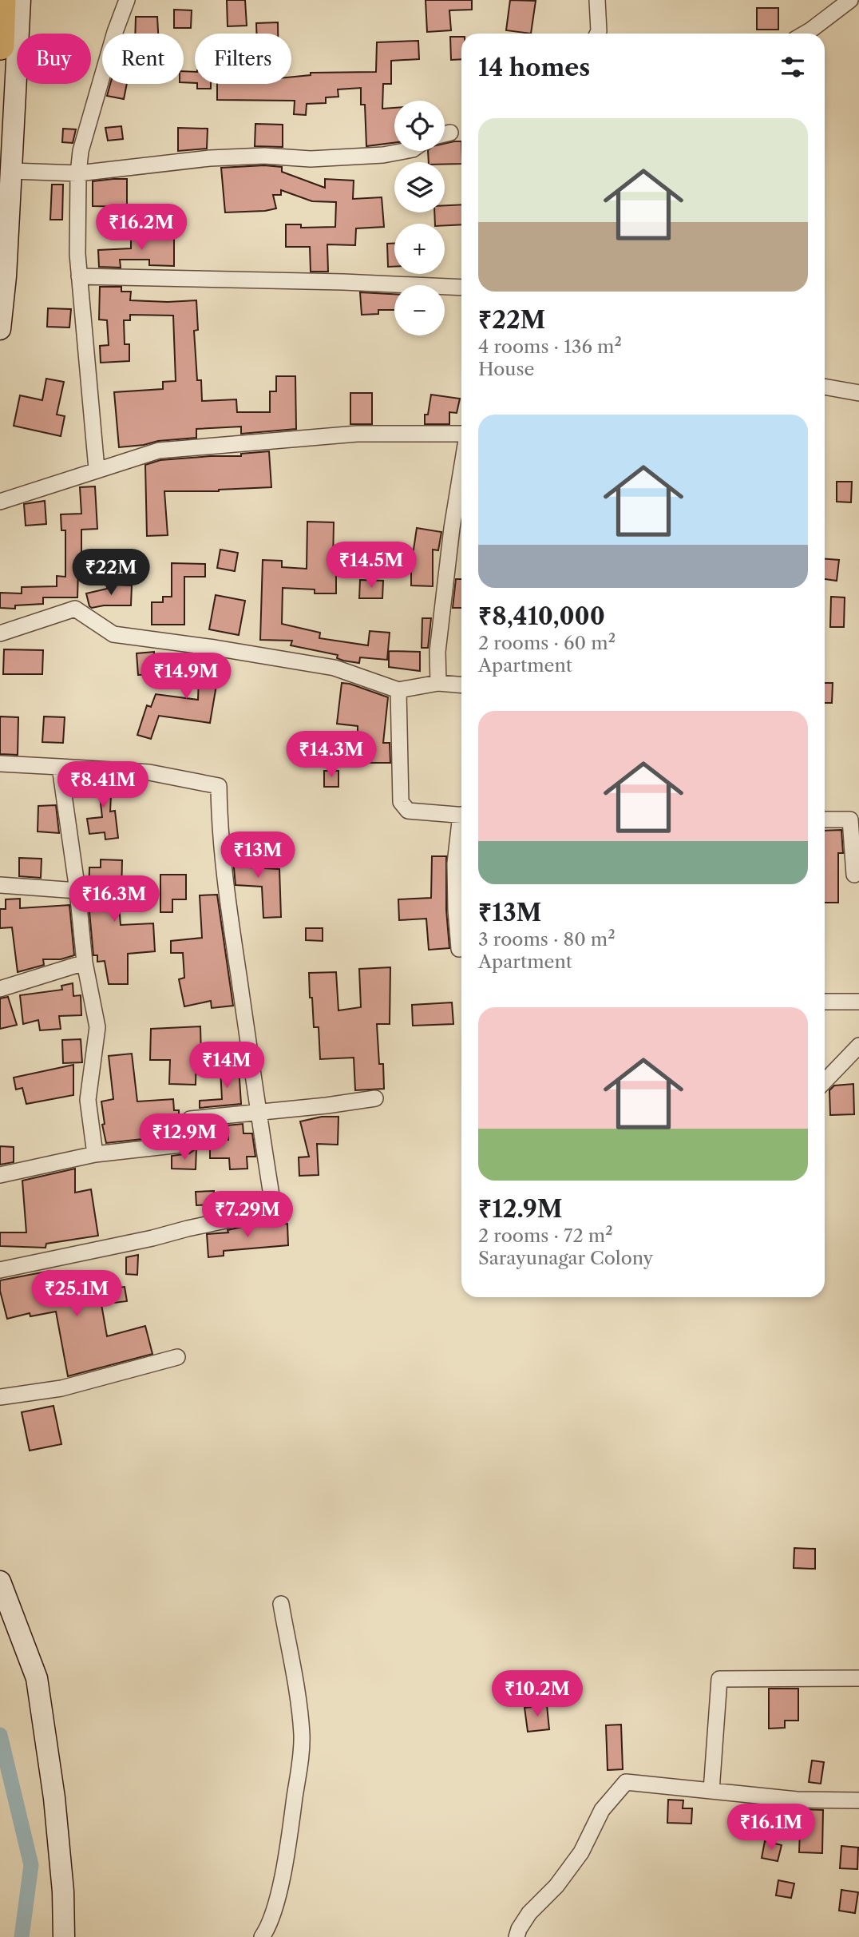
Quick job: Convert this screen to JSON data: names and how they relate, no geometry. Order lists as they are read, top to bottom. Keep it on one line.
{"page":{"chip":["Buy","Rent","Filters"],"heading":"14 homes","map_buttons":["+","−"],"list":[{"name":"₹22M","note":"4 rooms · 136 m² · House"},{"name":"₹8,410,000","note":"2 rooms · 60 m² · Apartment"},{"name":"₹13M","note":"3 rooms · 80 m² · Apartment"},{"name":"₹12.9M","note":"2 rooms · 72 m² · Sarayunagar Colony"}],"price":["₹16.2M","₹14.5M","₹22M","₹14.9M","₹14.3M","₹8.41M","₹13M","₹16.3M","₹14M","₹12.9M","₹7.29M","₹25.1M","₹10.2M","₹16.1M"]}}
